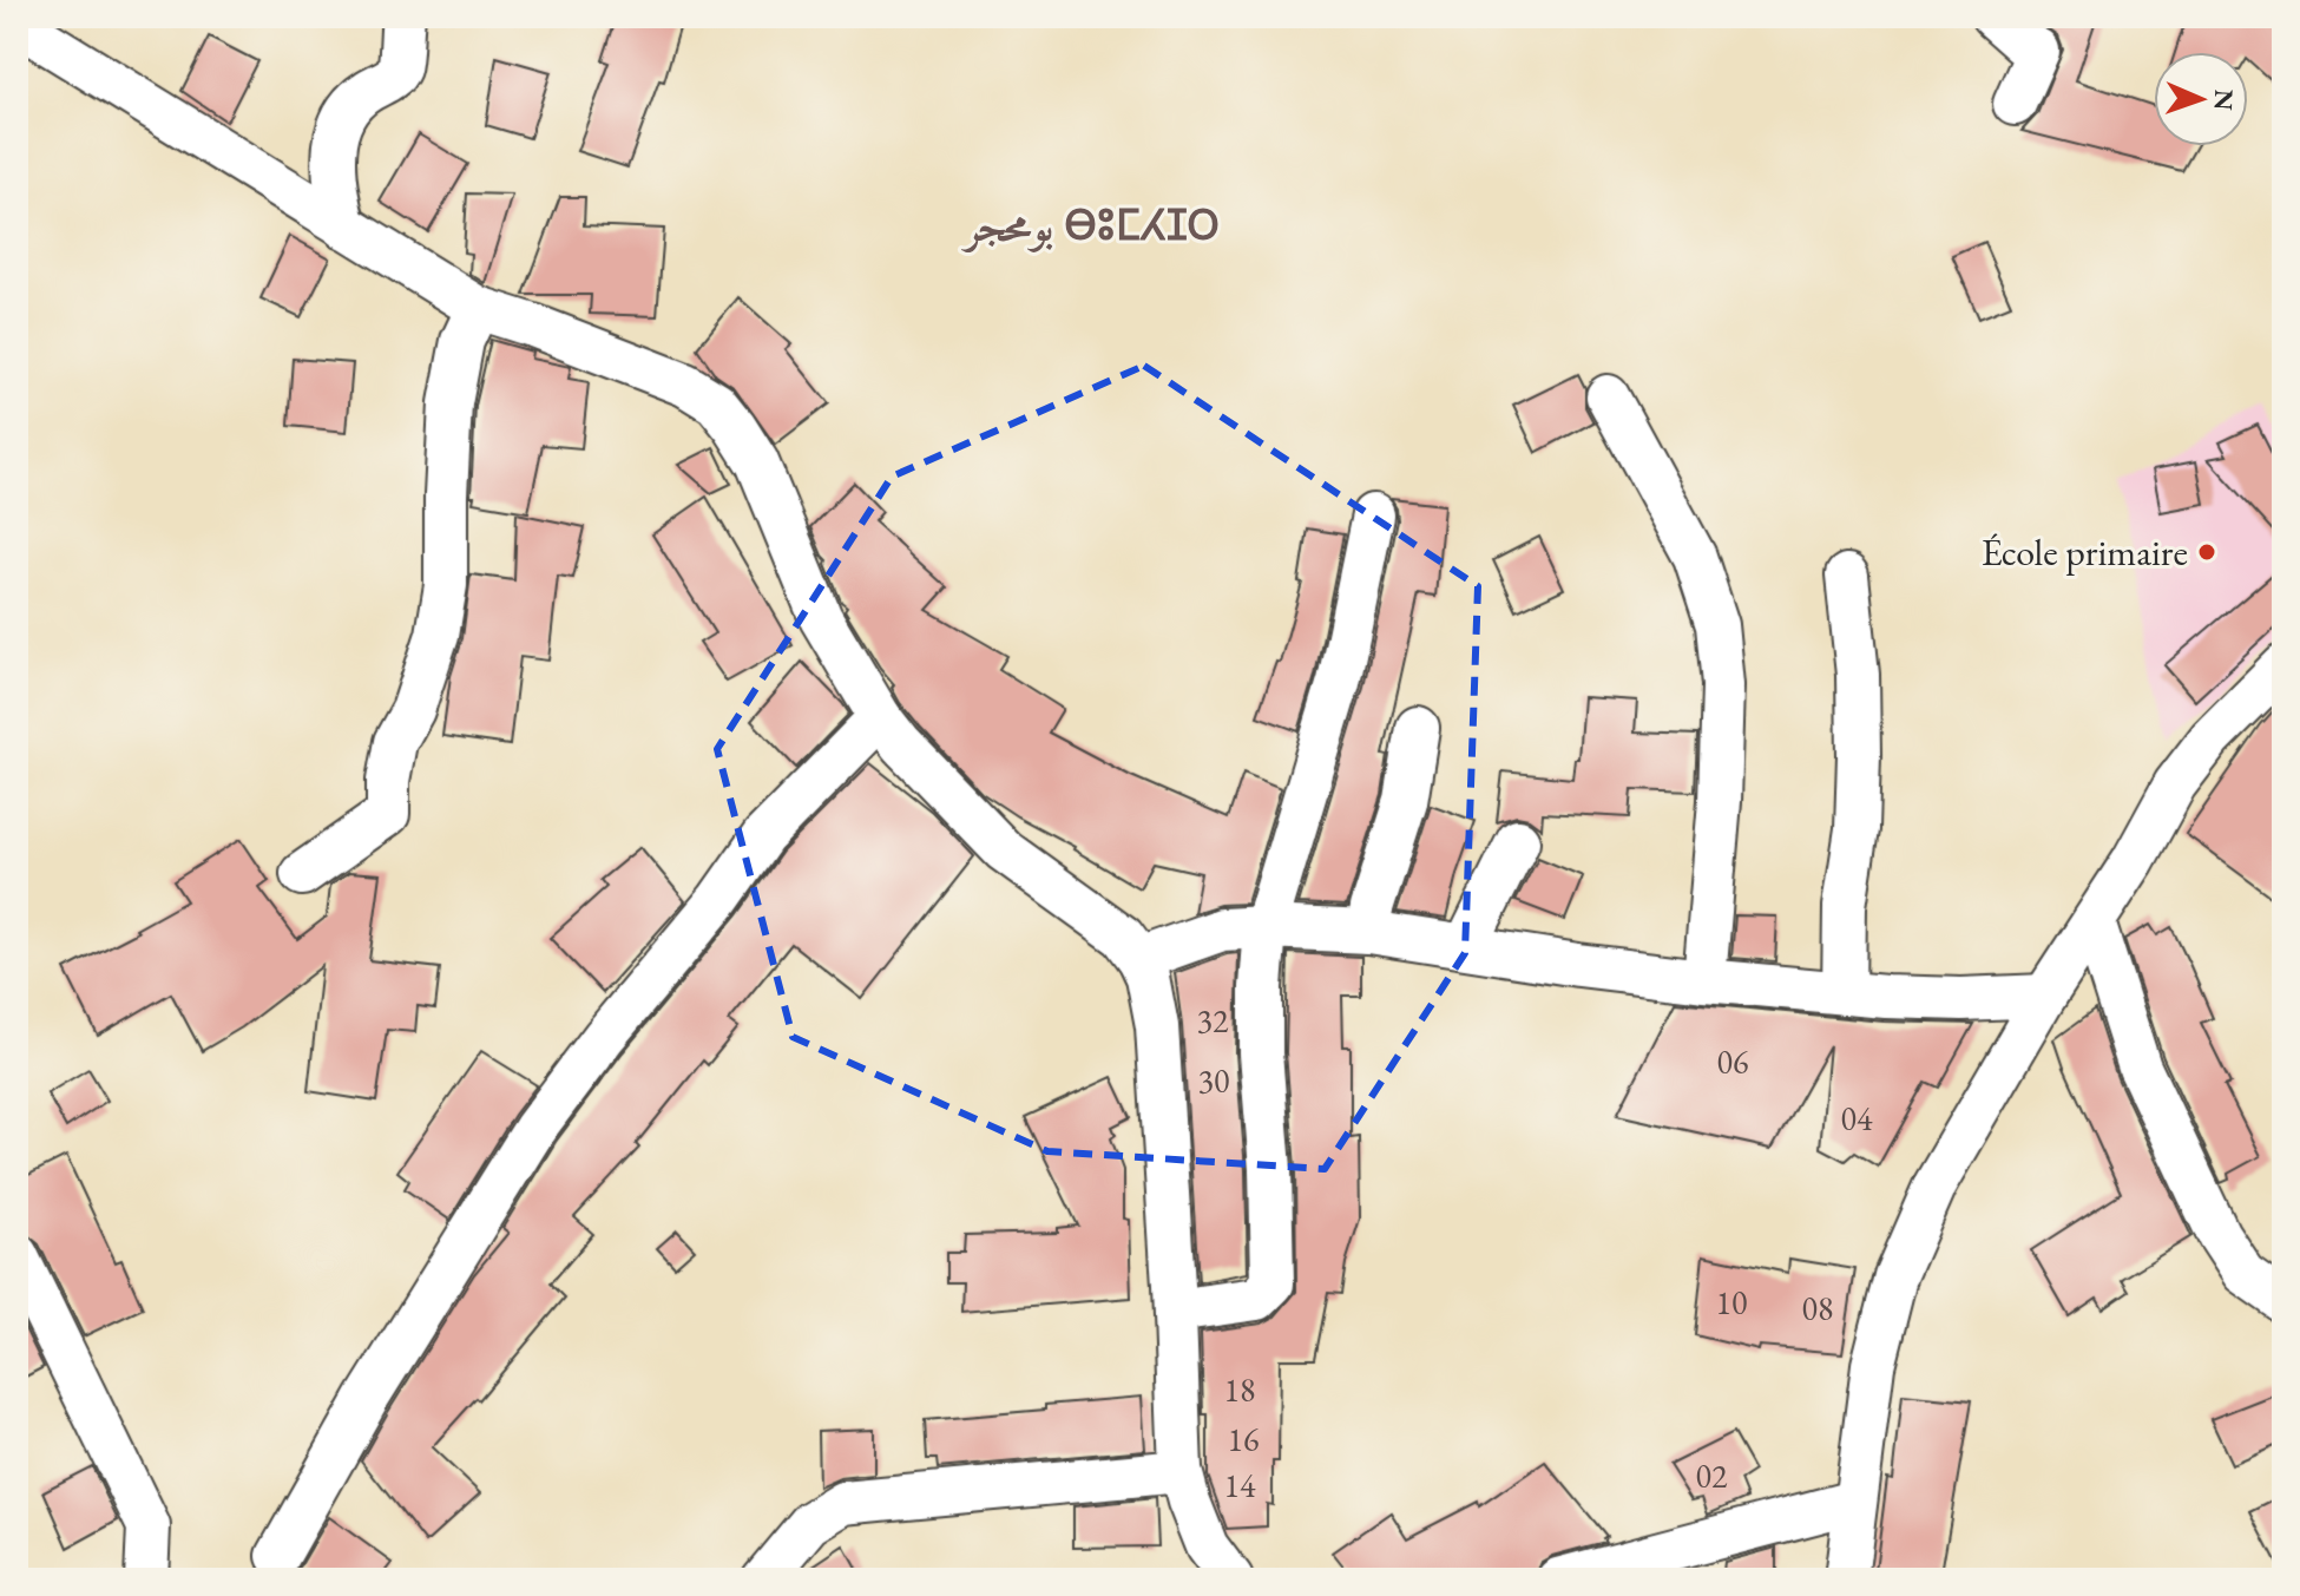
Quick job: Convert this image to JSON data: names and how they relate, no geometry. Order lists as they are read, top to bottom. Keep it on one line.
{"districts":["بومحجر ⴱⵓⵎⵃⵊⵔ"],"places":["École primaire"],"house_numbers":["32","06","30","04","10","08","18","16","02","14"],"north":"right"}
